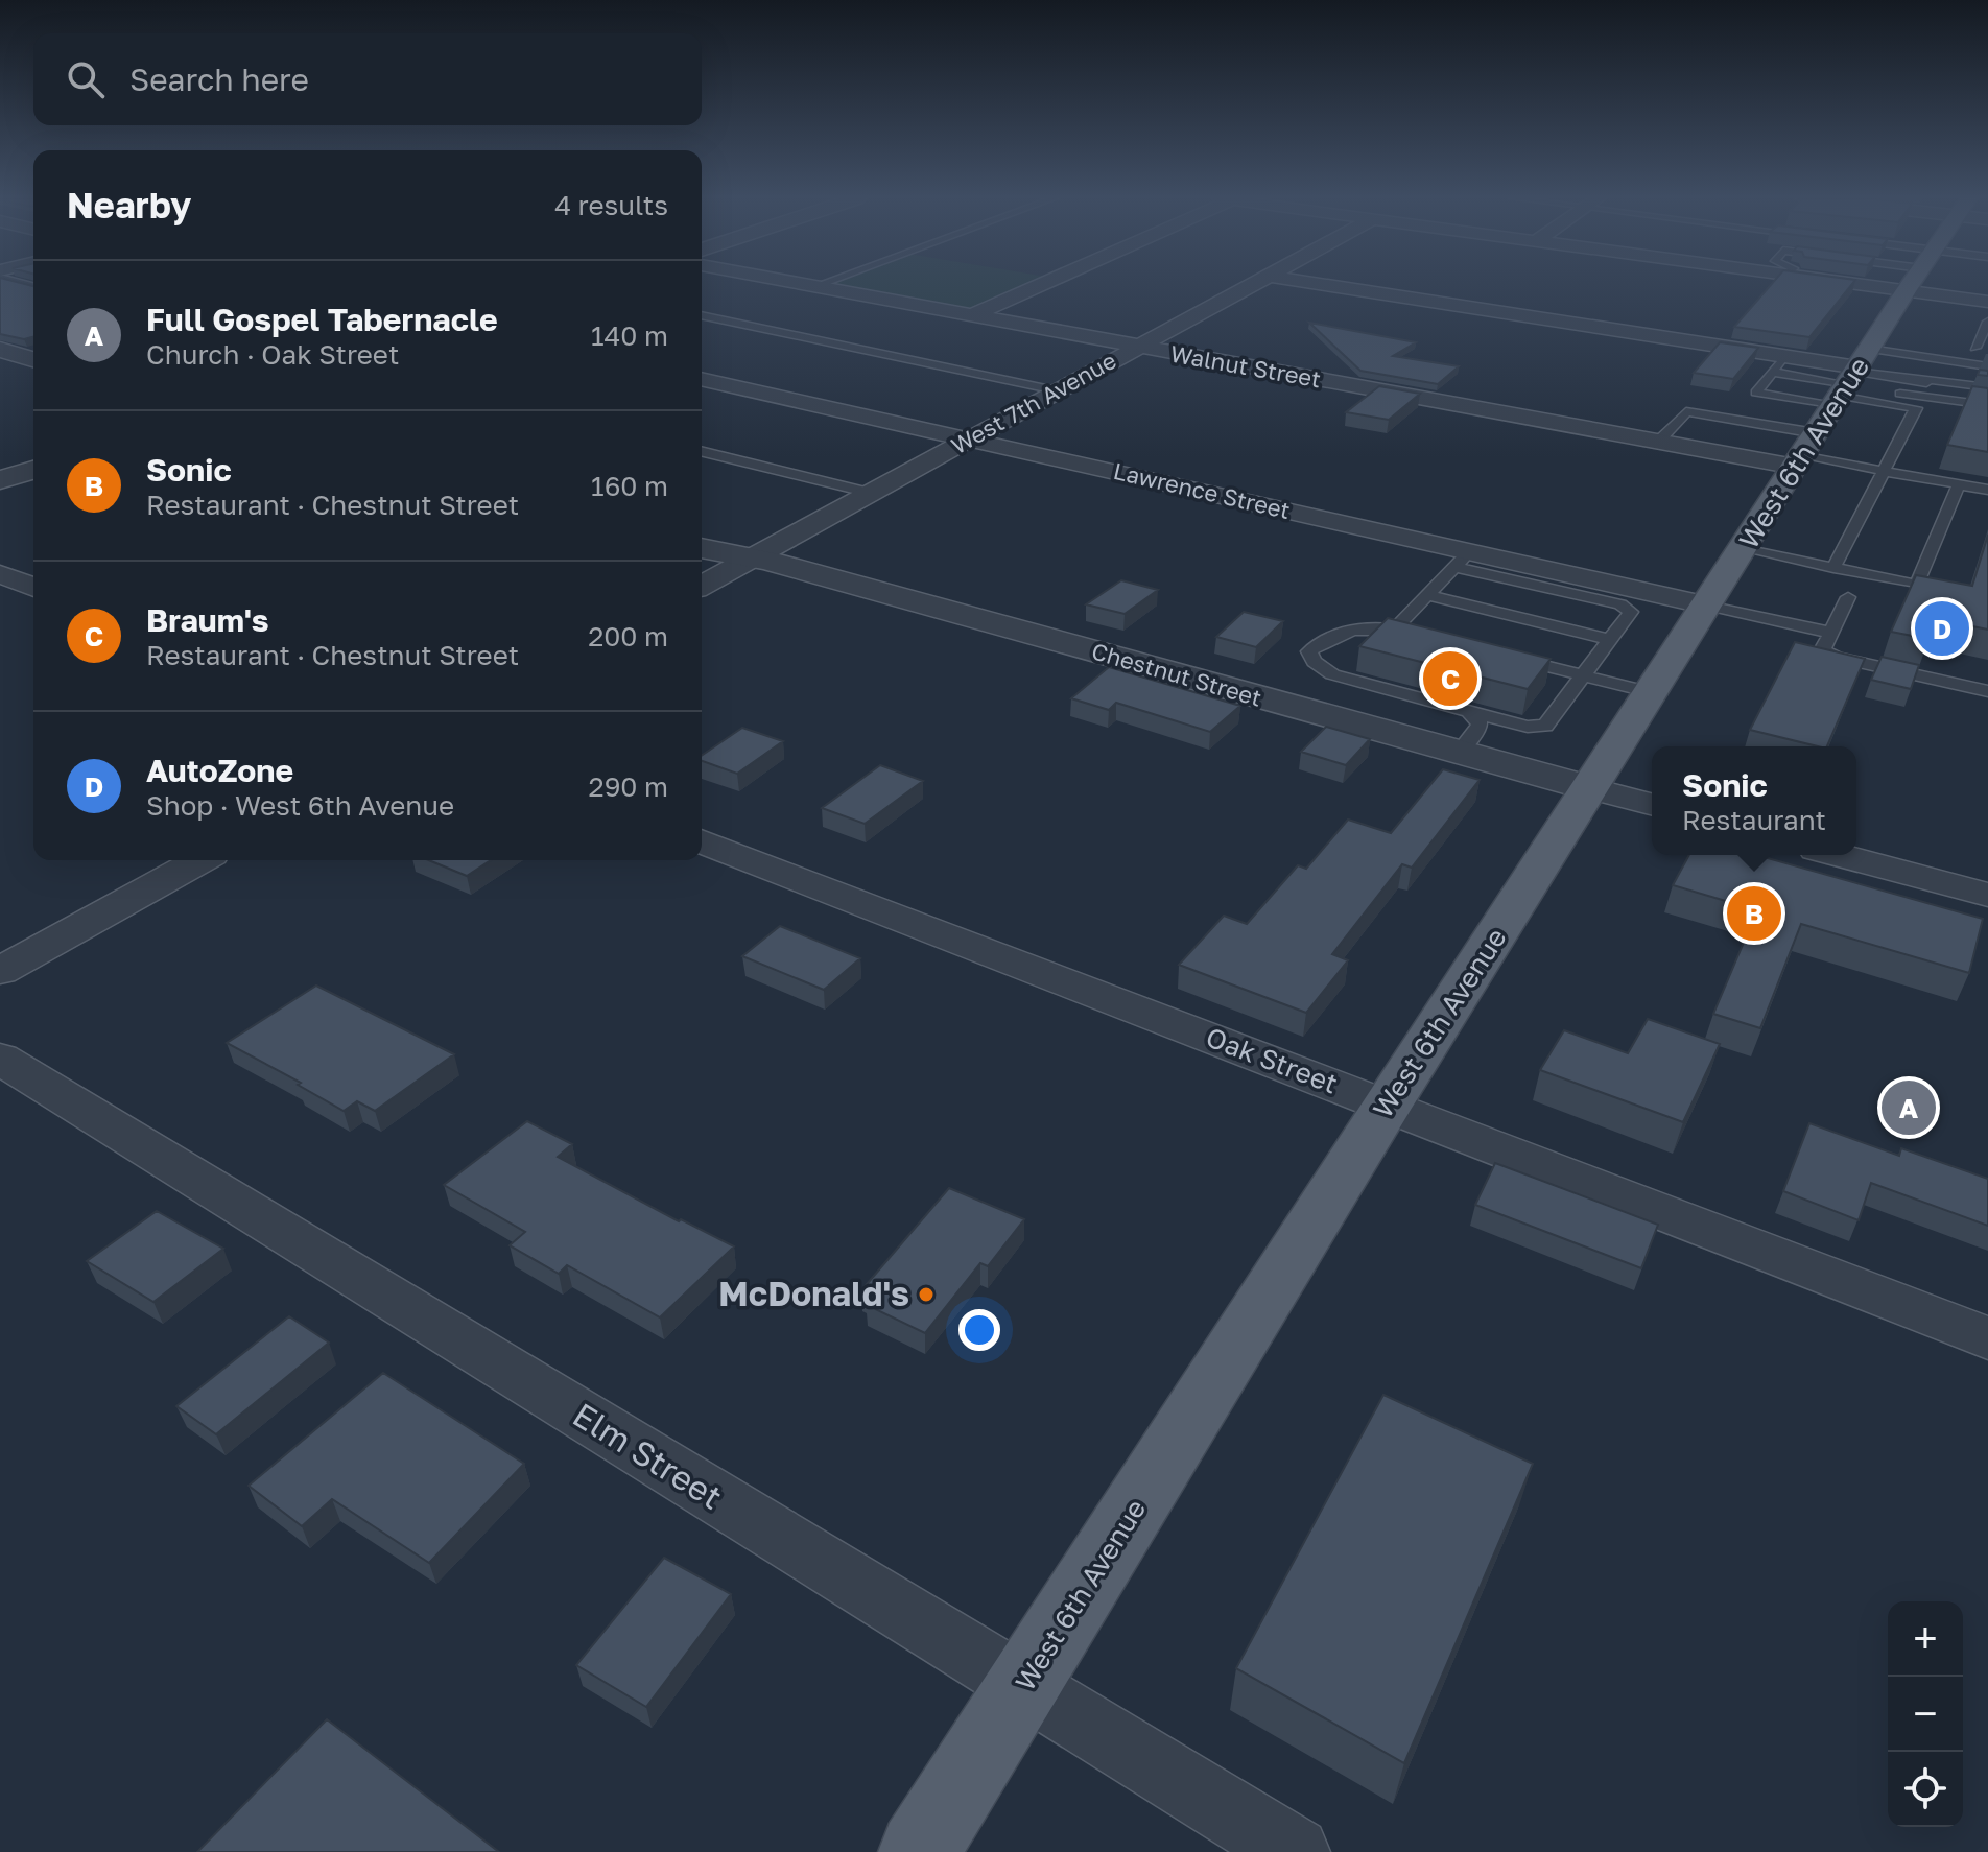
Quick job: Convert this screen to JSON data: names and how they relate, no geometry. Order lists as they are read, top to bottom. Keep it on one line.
{"streets":{"main road":["West 6th Avenue"],"street":["Walnut Street","West 7th Avenue","Lawrence Street","Chestnut Street","Oak Street","Elm Street"]},"crossings":[["Walnut Street","West 7th Avenue"],["Walnut Street","West 6th Avenue"],["West 7th Avenue","Lawrence Street"],["West 7th Avenue","Chestnut Street"],["West 6th Avenue","Lawrence Street"],["West 6th Avenue","Chestnut Street"],["West 6th Avenue","Oak Street"],["West 6th Avenue","Elm Street"]],"places":["McDonald's"],"page":{"search":"Search here","heading":["Nearby","4 results"],"list":[{"mark":"A","name":"Full Gospel Tabernacle","note":"Church · Oak Street","value":"140 m"},{"mark":"B","name":"Sonic","note":"Restaurant · Chestnut Street","value":"160 m"},{"mark":"C","name":"Braum's","note":"Restaurant · Chestnut Street","value":"200 m"},{"mark":"D","name":"AutoZone","note":"Shop · West 6th Avenue","value":"290 m"}],"pins":["D","C","B","A"],"popup":["Sonic","Restaurant"],"map_buttons":["+","−"]}}
